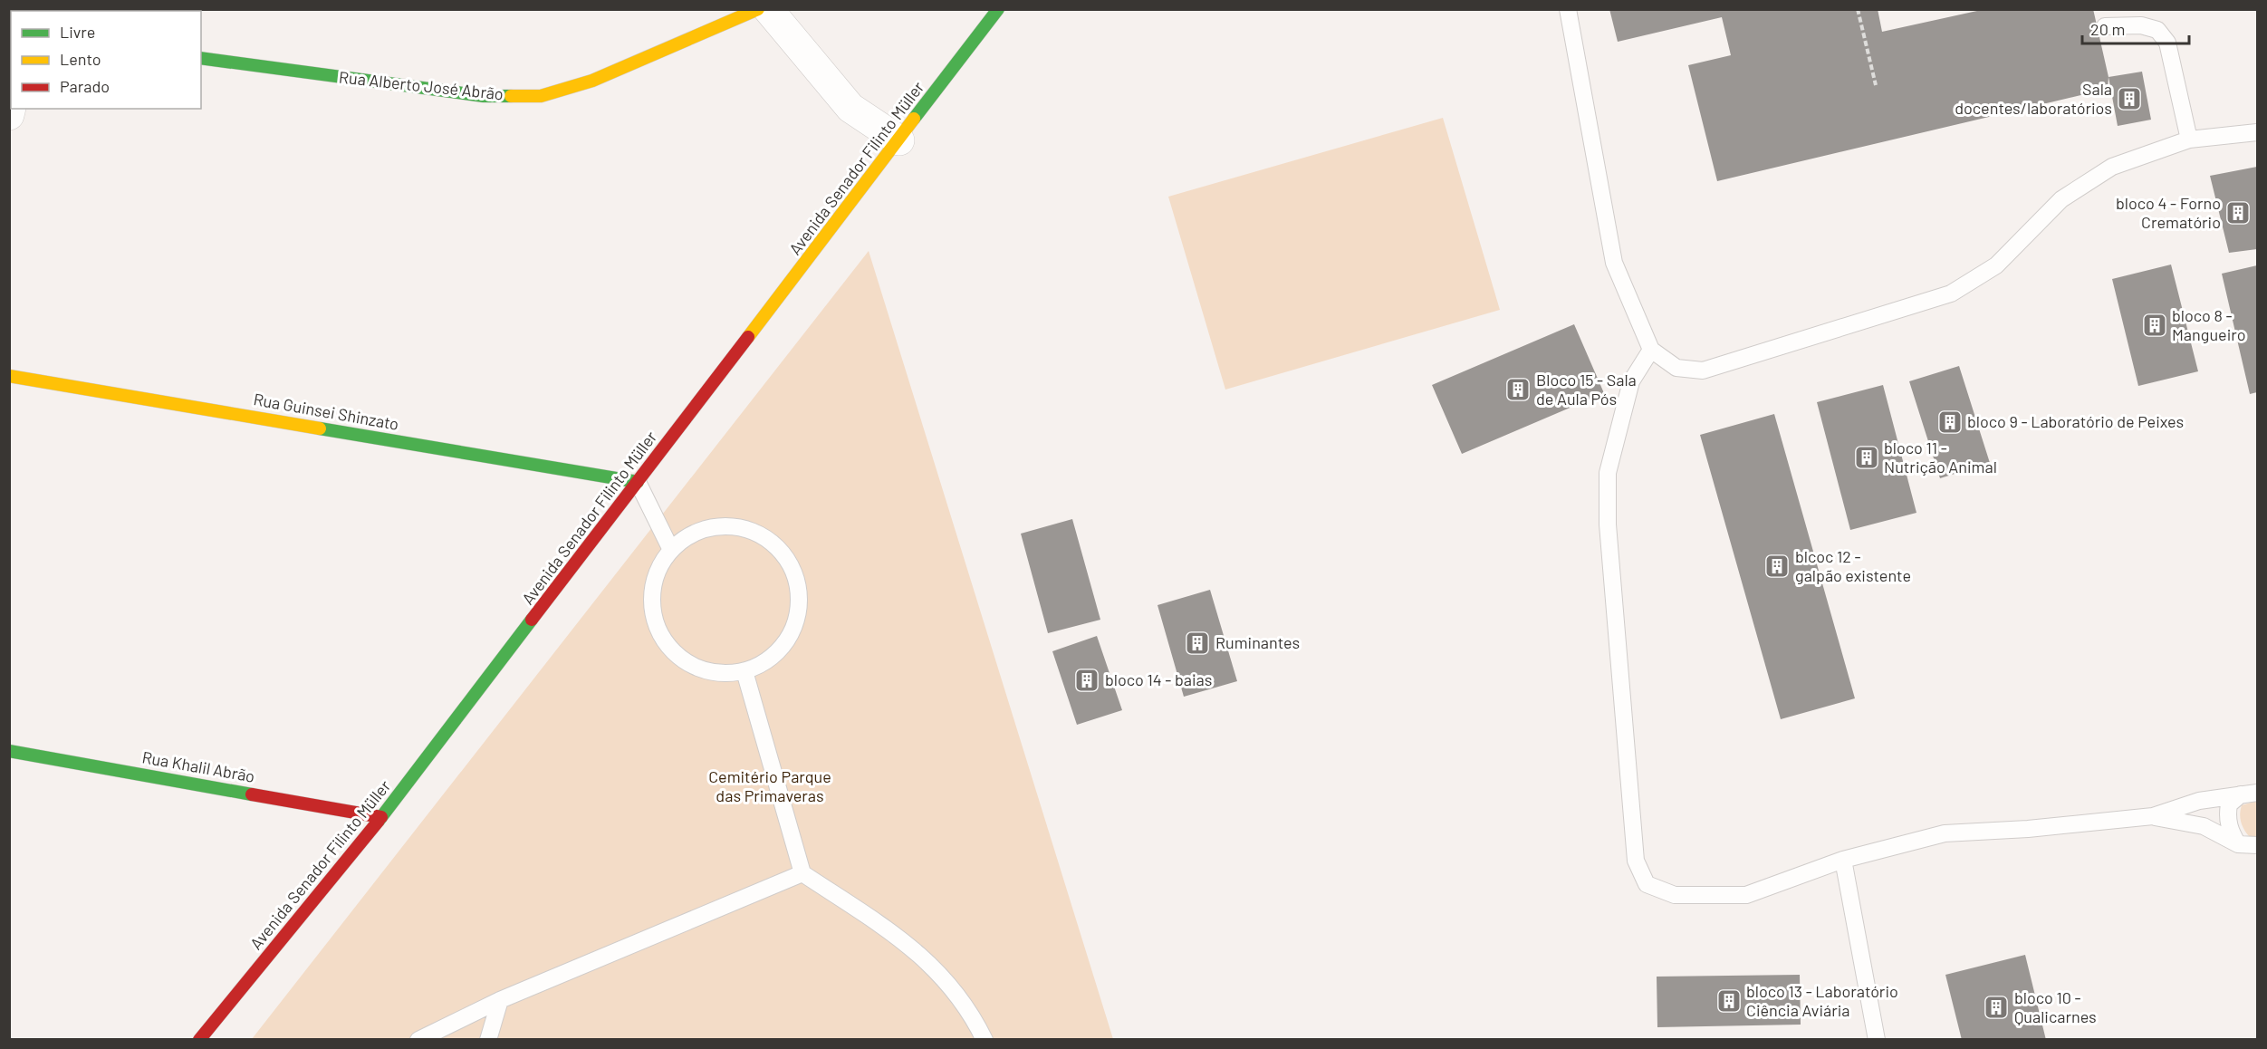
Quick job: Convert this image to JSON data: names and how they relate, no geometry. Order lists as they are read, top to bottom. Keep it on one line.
{"streets":{"street":["Rua Alberto José Abrão","Avenida Senador Filinto Müller","Rua Guinsei Shinzato","Rua Khalil Abrão"]},"crossings":[["Avenida Senador Filinto Müller","Rua Guinsei Shinzato"],["Avenida Senador Filinto Müller","Rua Khalil Abrão"]],"parks":["Cemitério Parque das Primaveras"],"places":{"building":["Sala docentes/laboratórios","bloco 4 - Forno Crematório","bloco 8 - Mangueiro","Bloco 15 - Sala de Aula Pós","bloco 9 - Laboratório de Peixes","bloco 11 - Nutrição Animal","blcoc 12 - galpão existente","Ruminantes","bloco 14 - baias","bloco 13 - Laboratório Ciência Aviária","bloco 10 - Qualicarnes"]},"legend":["Livre","Lento","Parado"],"scale_bar":"20 m"}
